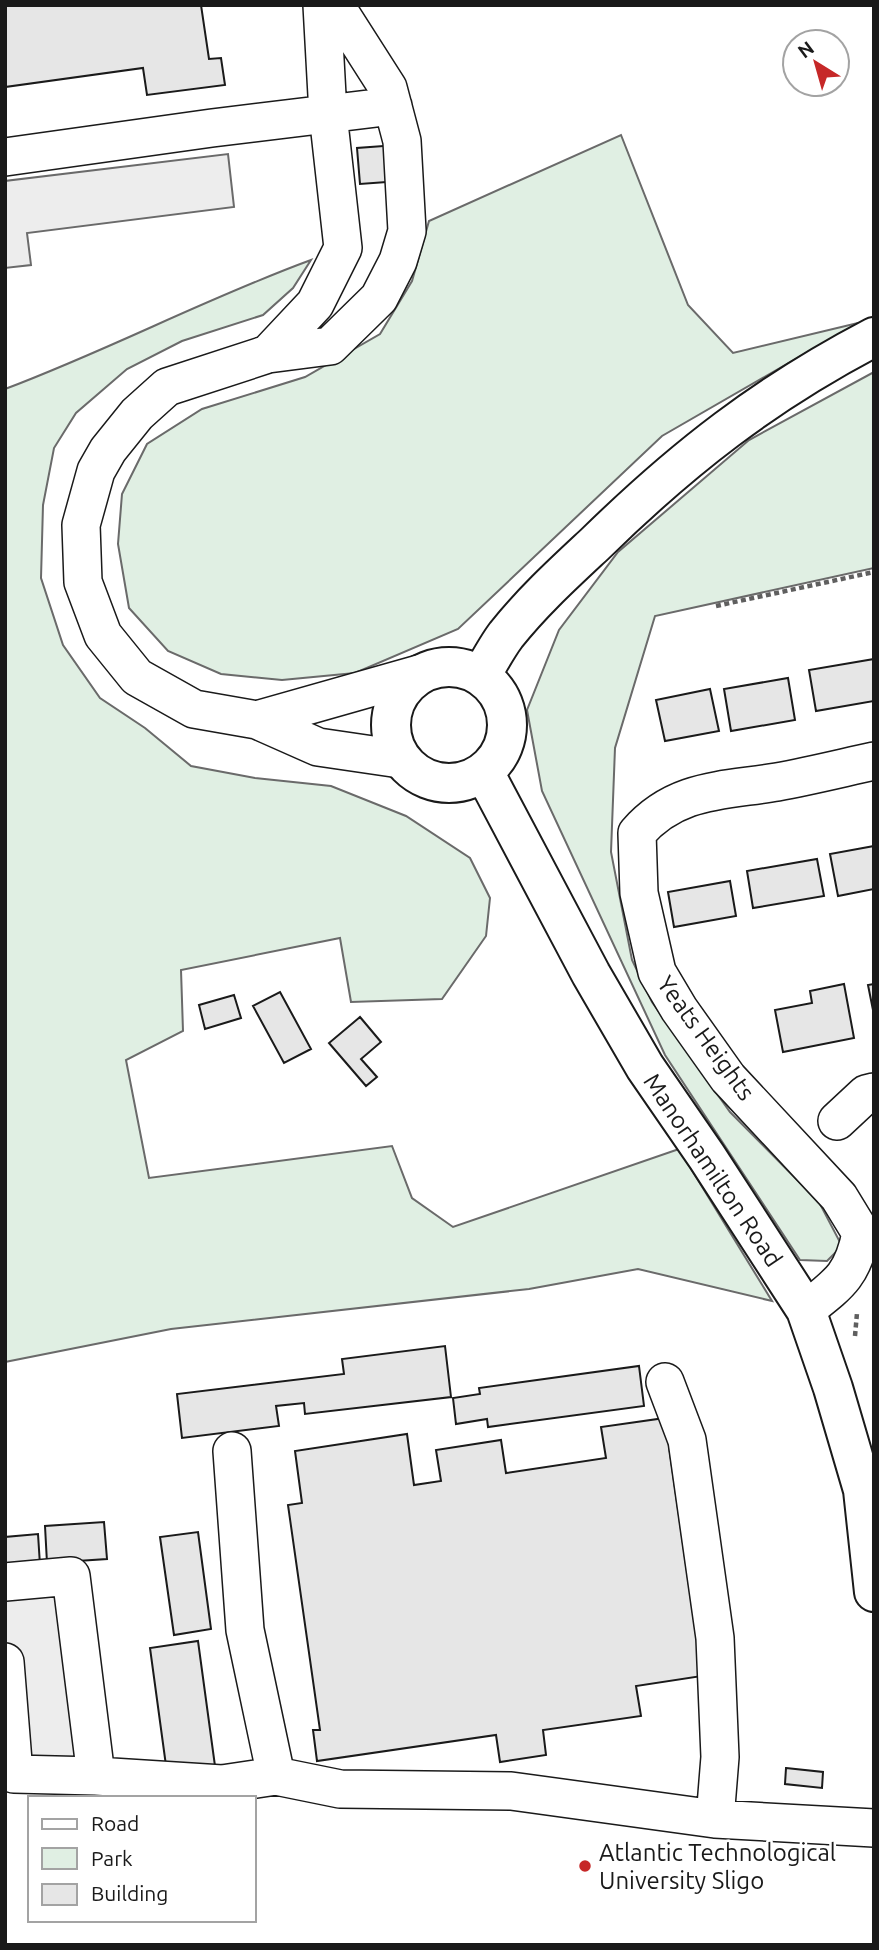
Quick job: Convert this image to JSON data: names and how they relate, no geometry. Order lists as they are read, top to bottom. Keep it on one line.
{"streets":{"highway":["Manorhamilton Road"],"street":["Yeats Heights"]},"crossings":[["Yeats Heights","Manorhamilton Road"]],"places":["Atlantic Technological University Sligo"],"legend":["Road","Park","Building"],"north":"top left"}
